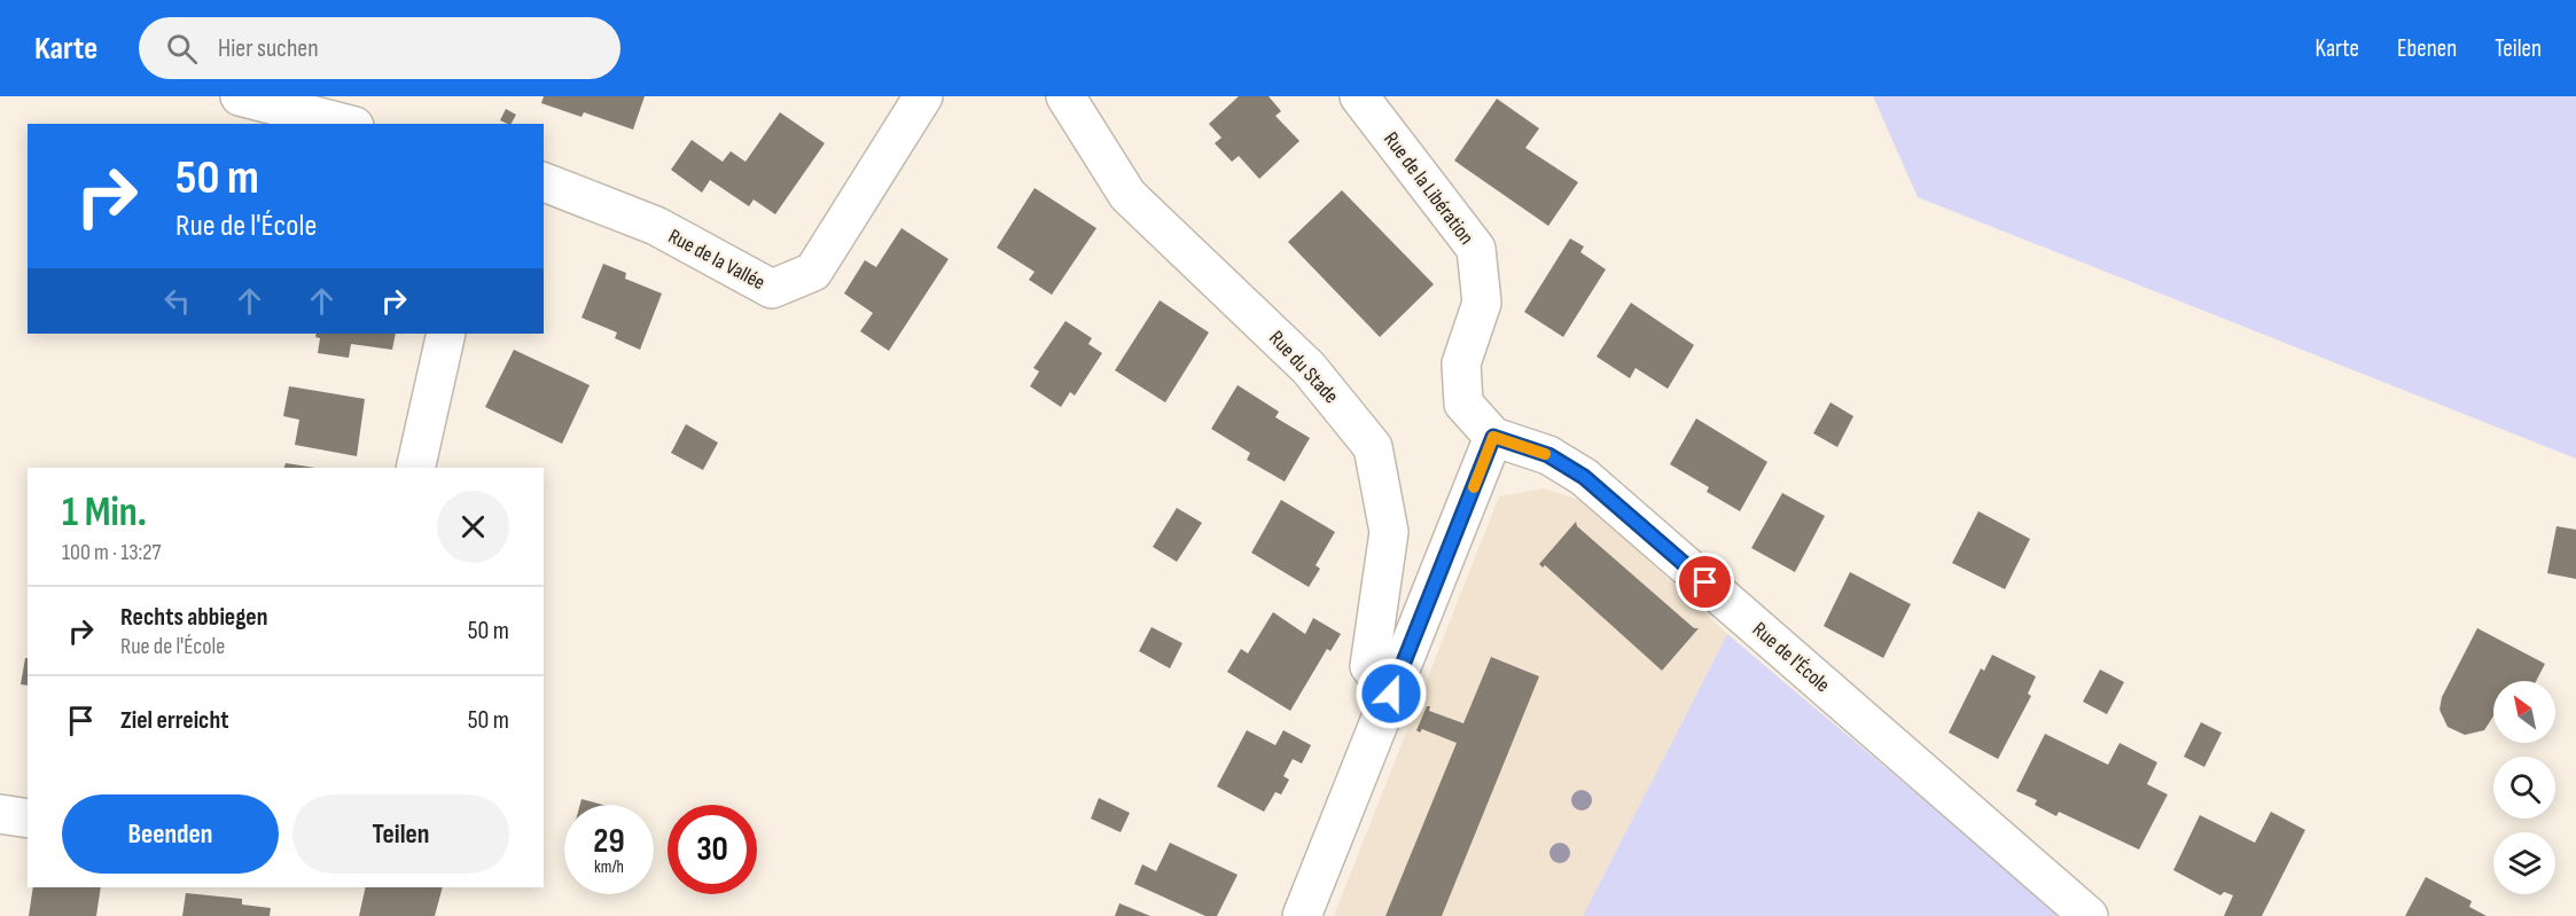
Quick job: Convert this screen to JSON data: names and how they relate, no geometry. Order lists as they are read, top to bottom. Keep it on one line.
{"streets":{"street":["Rue de la Libération","Rue de la Vallée","Rue du Stade","Rue de l'École"]},"crossings":[["Rue de la Libération","Rue de l'École"]],"north":"top left","page":{"header":"Karte","search":"Hier suchen","nav":["Karte","Ebenen","Teilen"],"turn":["50 m","Rue de l'École"],"heading":["1 Min.","100 m · 13:27"],"list":[{"name":"Rechts abbiegen","note":"Rue de l'École","value":"50 m"},{"name":"Ziel erreicht","value":"50 m"}],"buttons":["Beenden","Teilen"],"speed":"29 km/h","limit":"30"}}
